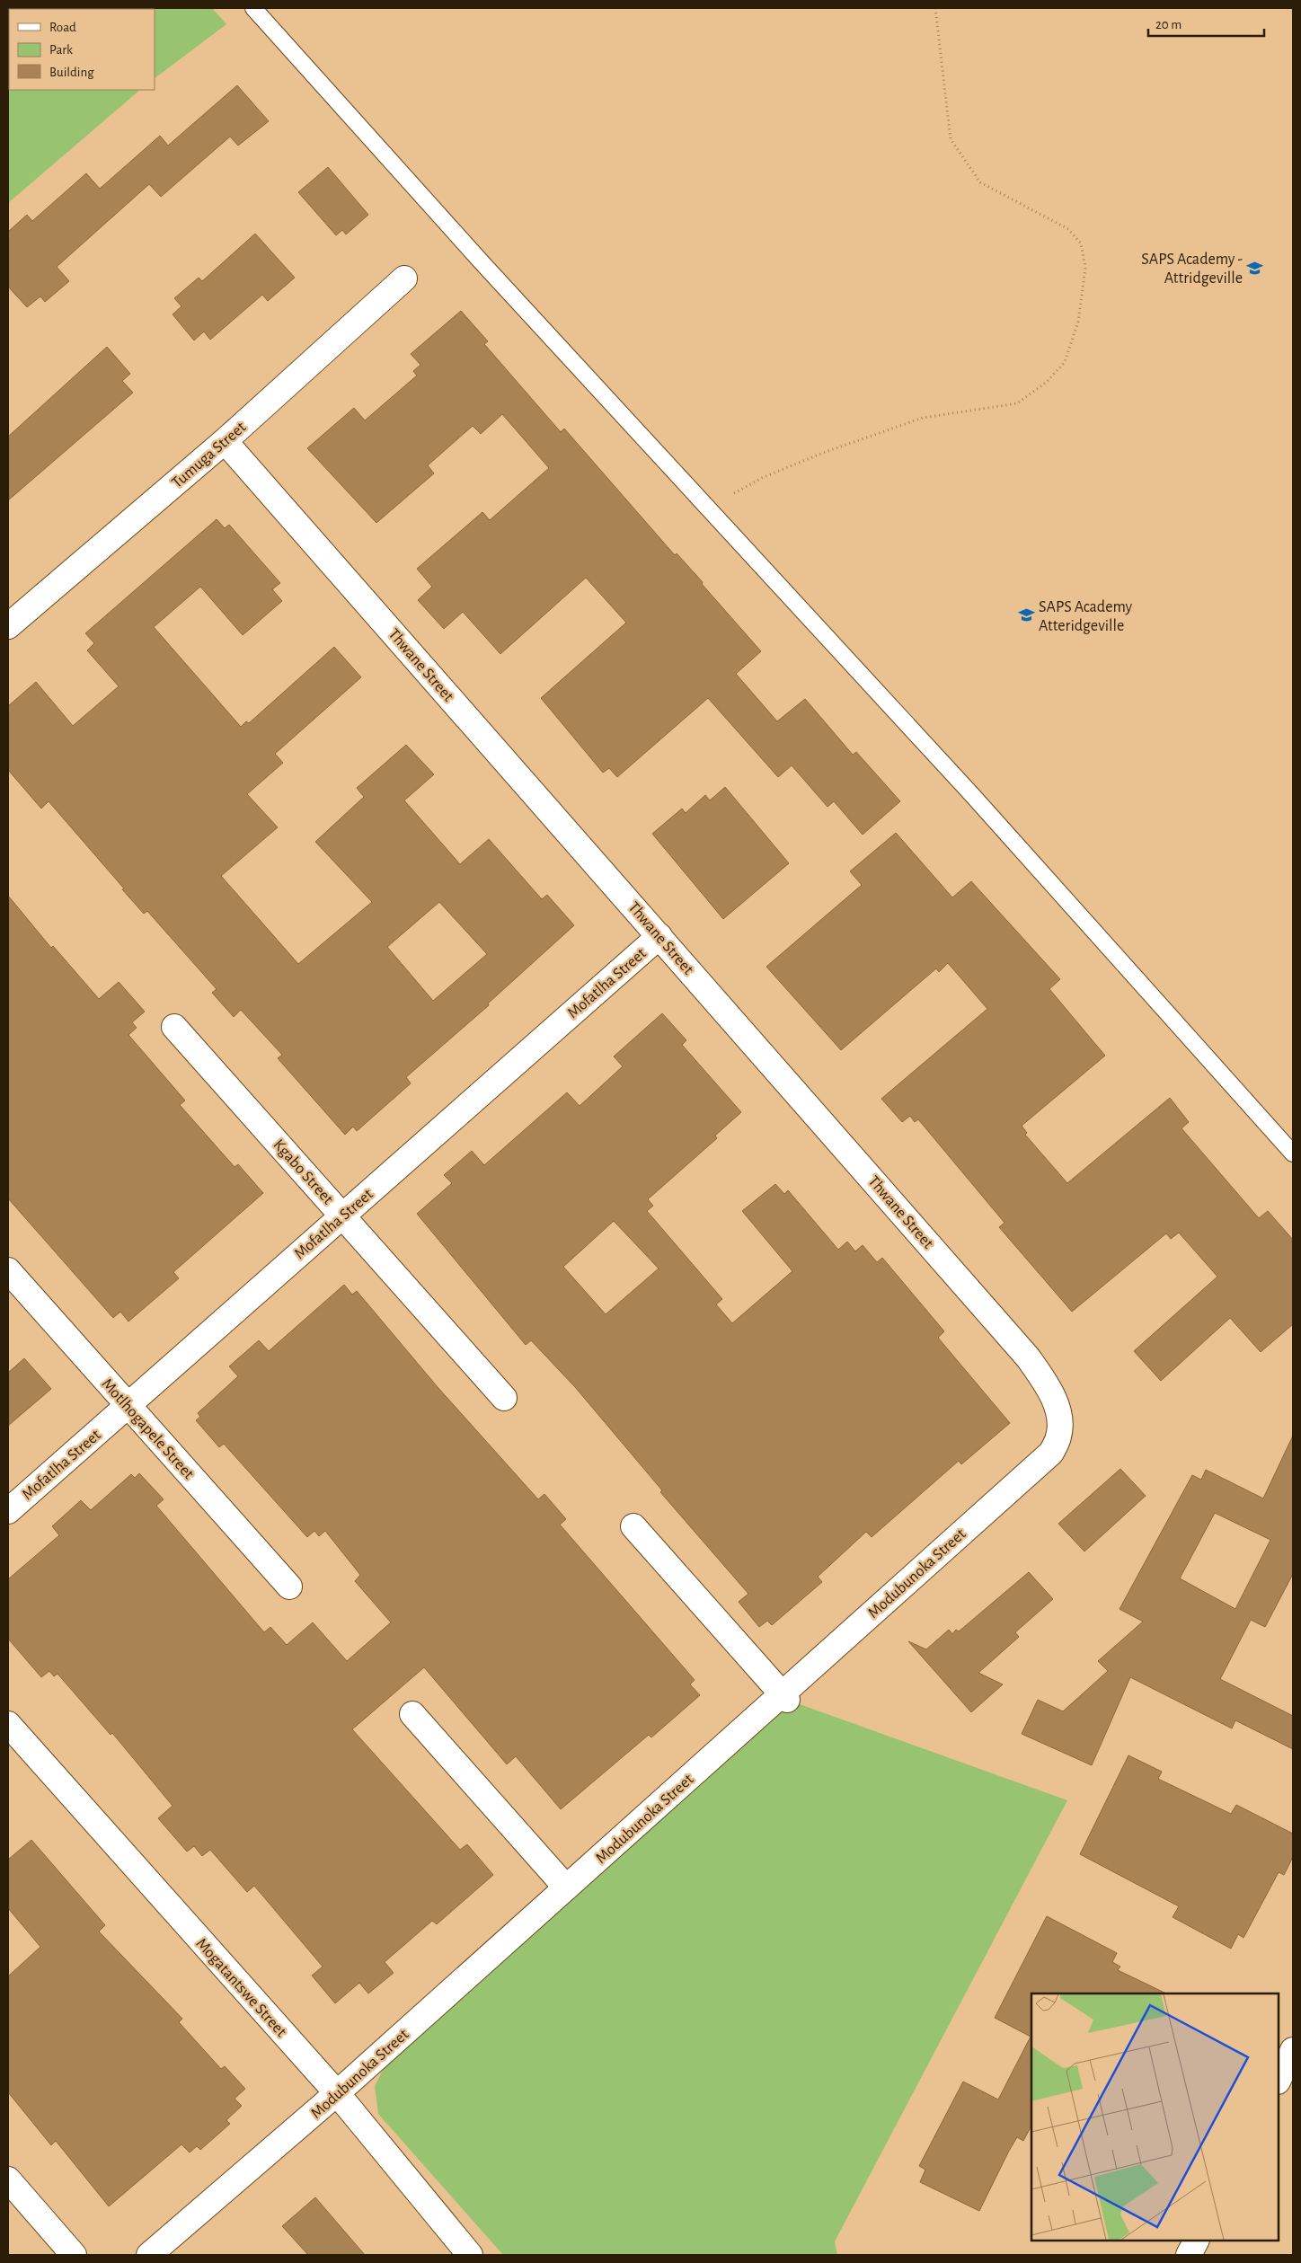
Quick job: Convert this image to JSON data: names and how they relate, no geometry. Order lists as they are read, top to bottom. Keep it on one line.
{"streets":{"street":["Tumuga Street","Thwane Street","Mofatlha Street","Kgabo Street","Motlhogapele Street","Modubunoka Street","Mogatantswe Street"]},"crossings":[["Tumuga Street","Thwane Street"],["Thwane Street","Mofatlha Street"],["Thwane Street","Modubunoka Street"],["Mofatlha Street","Kgabo Street"],["Mofatlha Street","Motlhogapele Street"],["Modubunoka Street","Mogatantswe Street"]],"places":{"school or university":["SAPS Academy - Attridgeville","SAPS Academy Atteridgeville"]},"legend":["Road","Park","Building"],"scale_bar":"20 m"}
